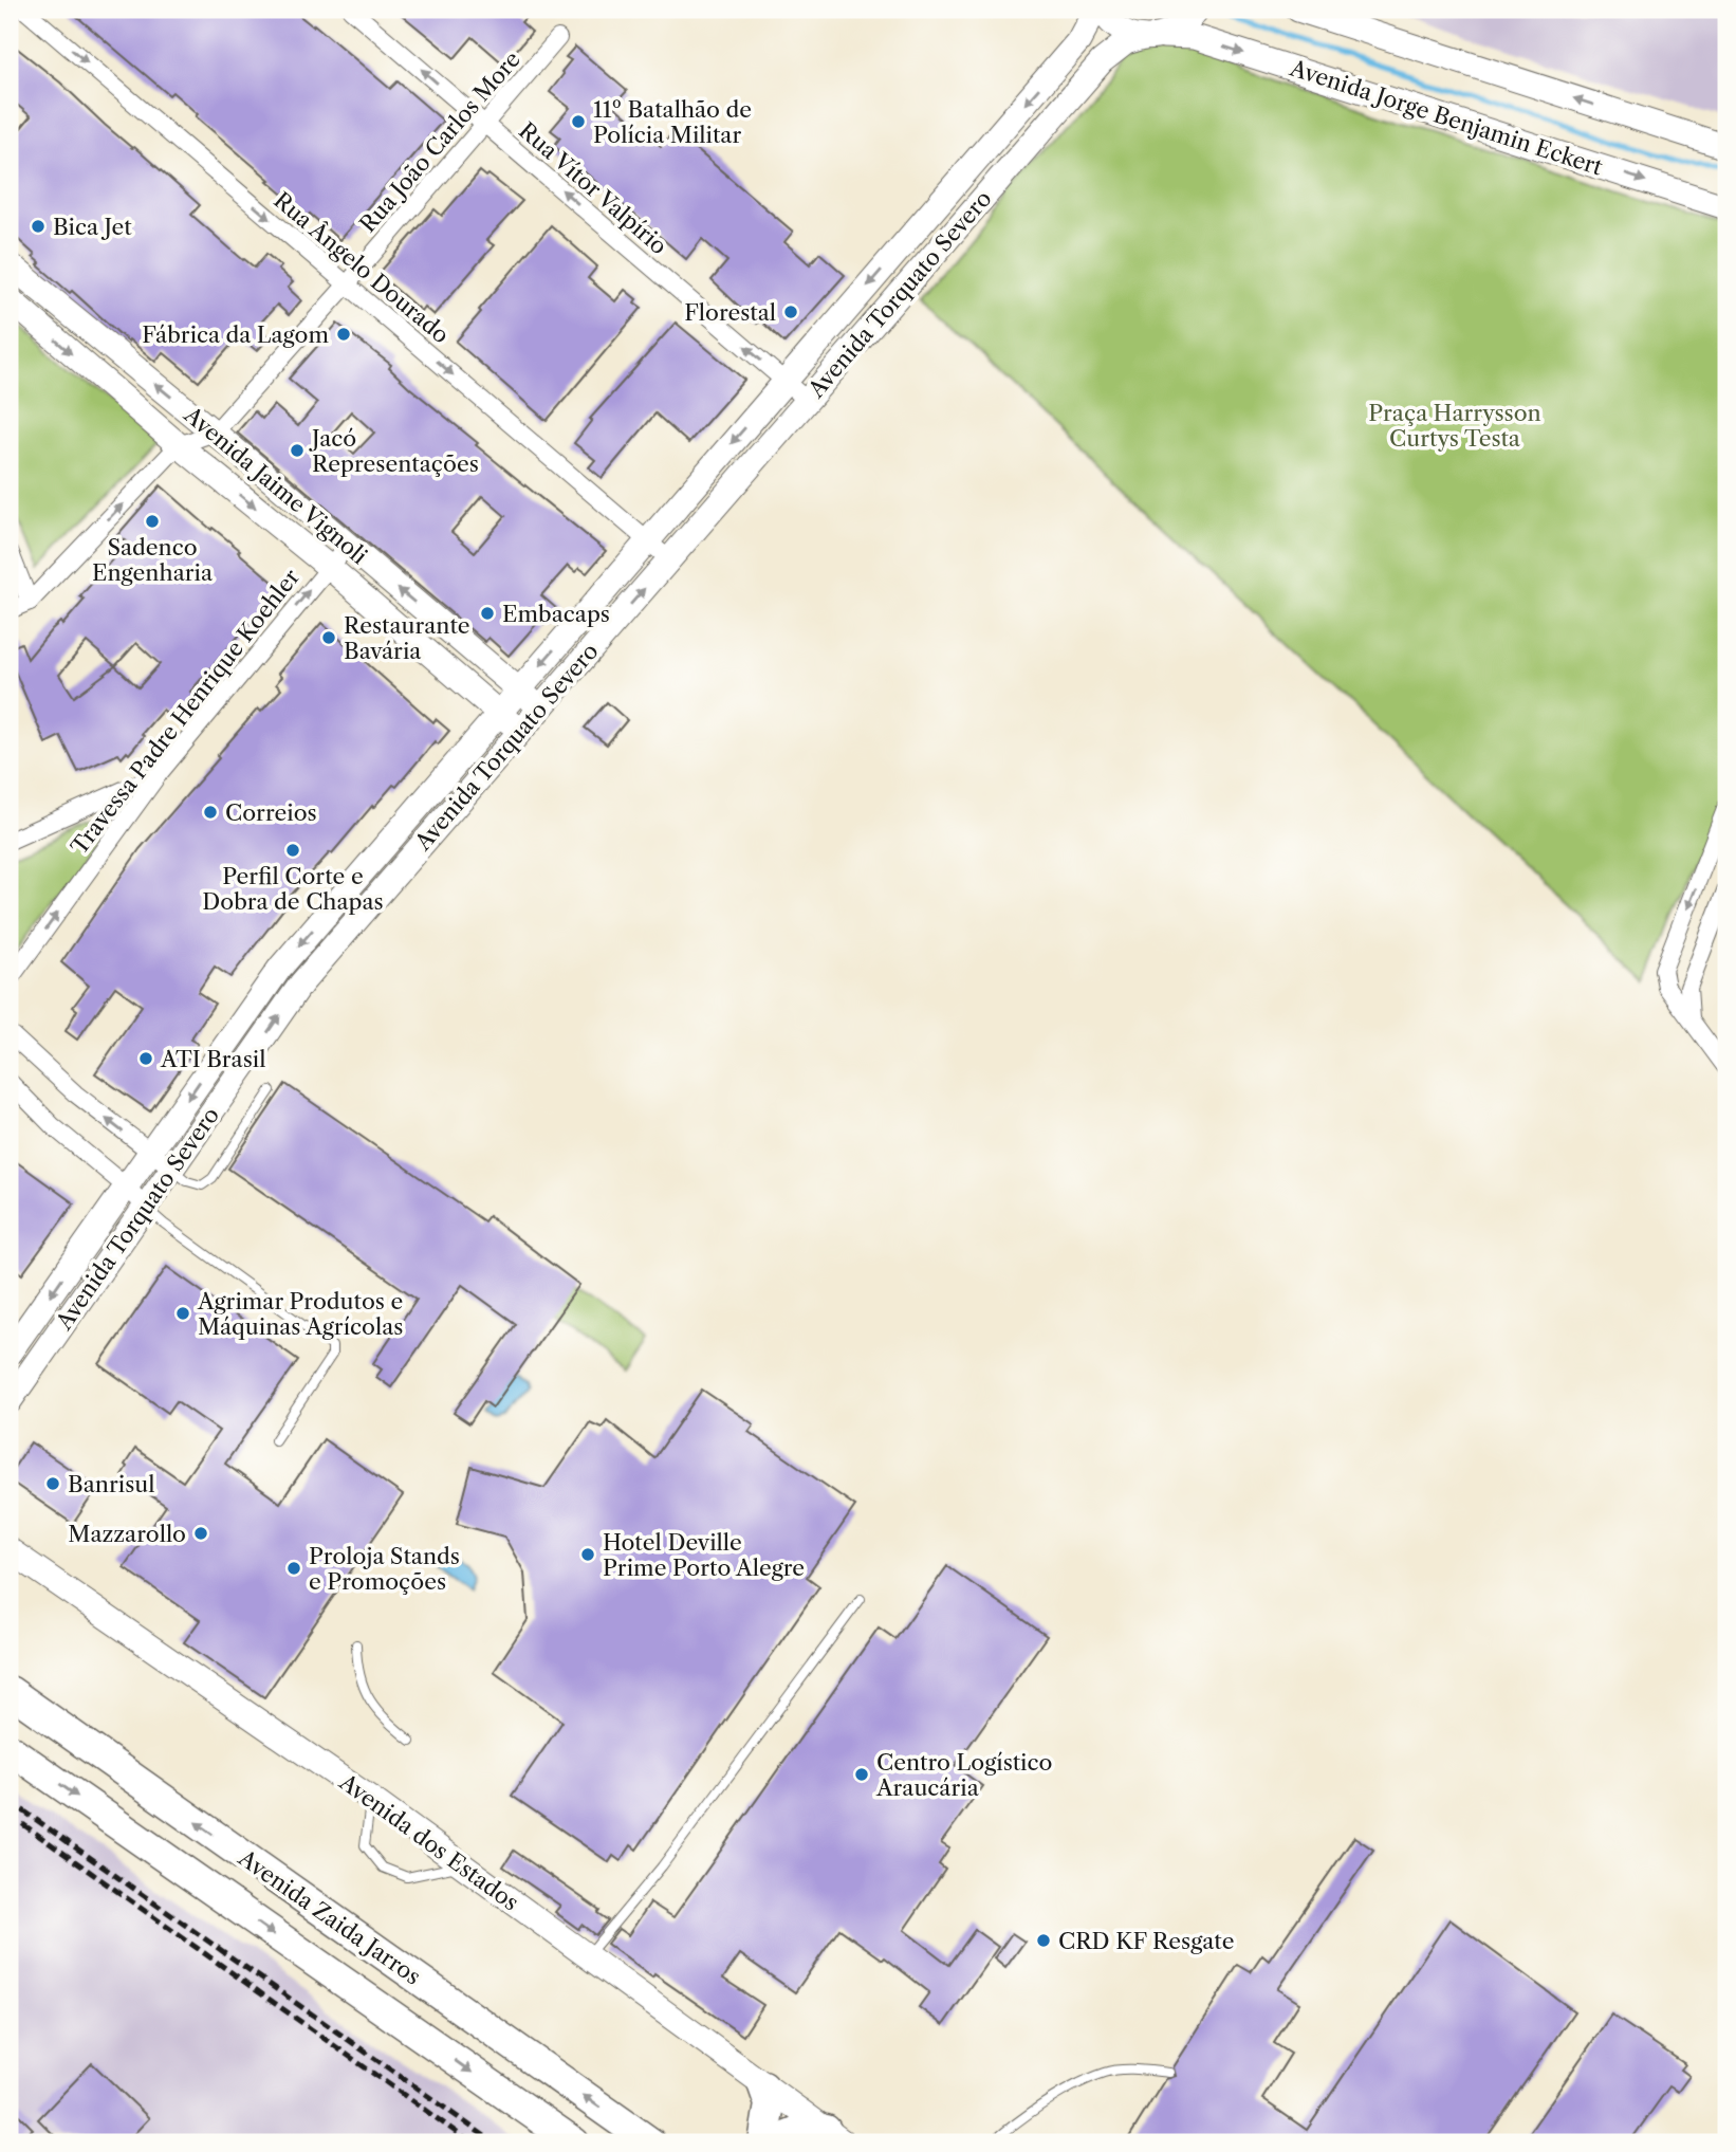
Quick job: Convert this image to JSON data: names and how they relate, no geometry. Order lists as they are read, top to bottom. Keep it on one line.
{"streets":{"highway":["Avenida Zaida Jarros"],"street":["Avenida Jorge Benjamin Eckert","Rua João Carlos More","Rua Vítor Valpírio","Rua Ângelo Dourado","Avenida Torquato Severo","Avenida Jaime Vignoli","Travessa Padre Henrique Koehler","Avenida dos Estados"]},"crossings":[["Avenida Jorge Benjamin Eckert","Avenida Torquato Severo"],["Rua João Carlos More","Rua Vítor Valpírio"],["Rua João Carlos More","Rua Ângelo Dourado"],["Rua João Carlos More","Avenida Jaime Vignoli"],["Rua Vítor Valpírio","Avenida Torquato Severo"],["Rua Ângelo Dourado","Avenida Torquato Severo"],["Avenida Torquato Severo","Avenida Jaime Vignoli"],["Avenida Jaime Vignoli","Travessa Padre Henrique Koehler"]],"one_way":["Rua Vítor Valpírio","Rua Ângelo Dourado","Travessa Padre Henrique Koehler"],"parks":["Praça Harrysson Curtys Testa"],"places":["11º Batalhão de Polícia Militar","Bica Jet","Florestal","Fábrica da Lagom","Jacó Representações","Sadenco Engenharia","Embacaps","Restaurante Bavária","Correios","Perfil Corte e Dobra de Chapas","ATI Brasil","Agrimar Produtos e Máquinas Agrícolas","Banrisul","Mazzarollo","Hotel Deville Prime Porto Alegre","Proloja Stands e Promoções","Centro Logístico Araucária","CRD KF Resgate"]}
